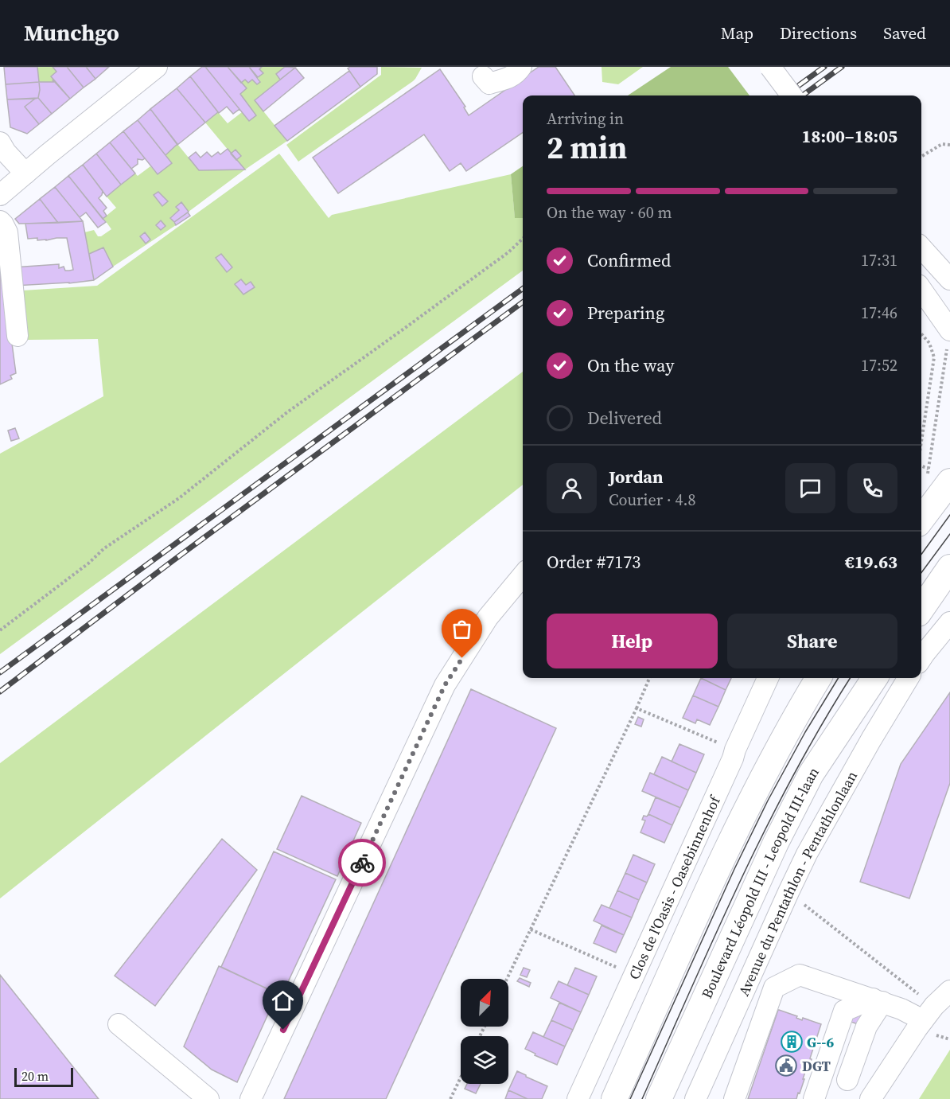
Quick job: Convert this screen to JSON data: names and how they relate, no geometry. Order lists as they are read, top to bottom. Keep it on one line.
{"streets":{"main road":["Boulevard Léopold III - Leopold III-laan"],"street":["Avenue du Pentathlon - Pentathlonlaan","Clos de l'Oasis - Oasebinnenhof"]},"places":{"building":["G--6"],"public building":["DGT"]},"scale_bar":"20 m","north":"top right","page":{"header":"Munchgo","nav":["Map","Directions","Saved"],"heading":["2 min","Arriving in","18:00–18:05"],"panel":["Jordan","Courier · 4.8","Order #7173","€19.63"],"bar":"On the way · 60 m","list":[["Confirmed","17:31"],["Preparing","17:46"],["On the way","17:52"],"Delivered"],"buttons":["Help","Share"],"scale":"20 m"}}
